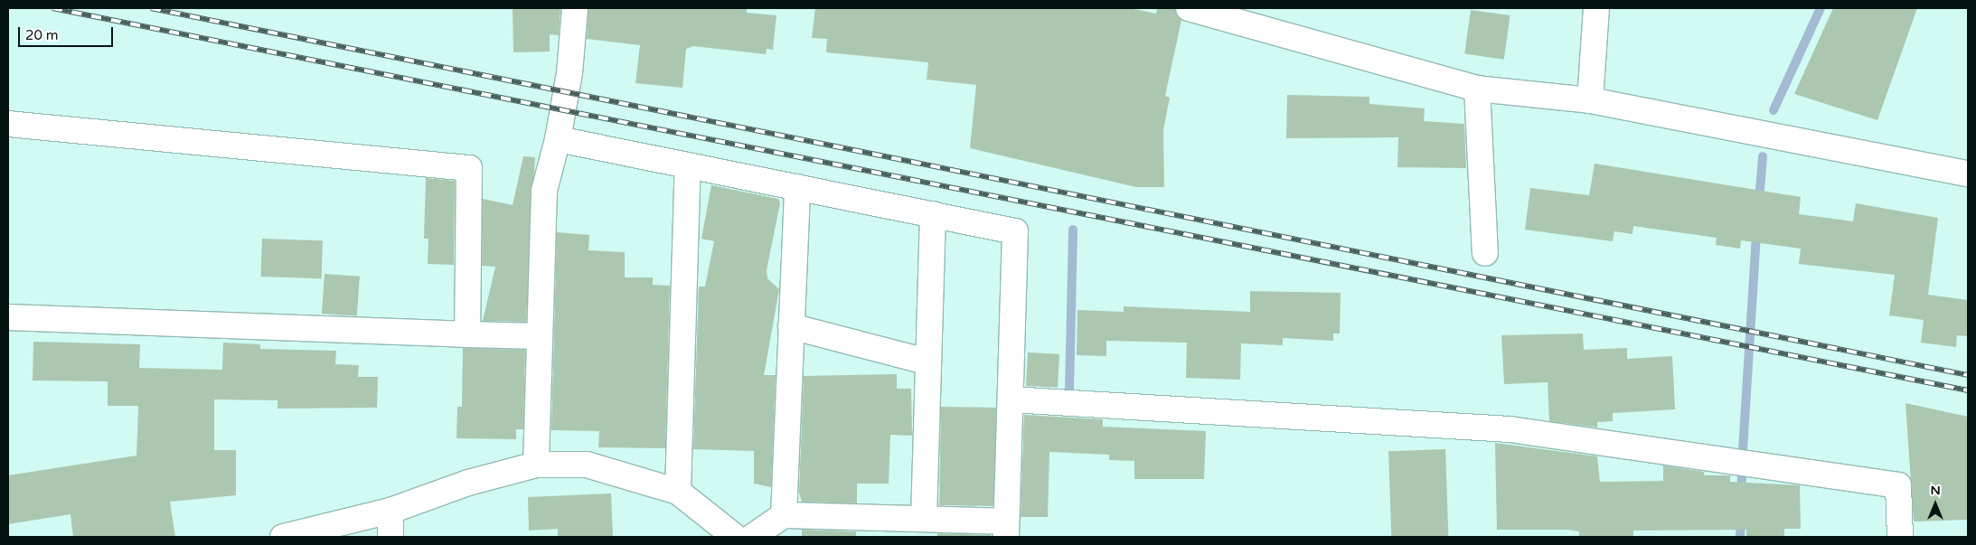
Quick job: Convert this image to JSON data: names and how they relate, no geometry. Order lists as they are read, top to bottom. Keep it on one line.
{"scale_bar":"20 m","north":"top"}
